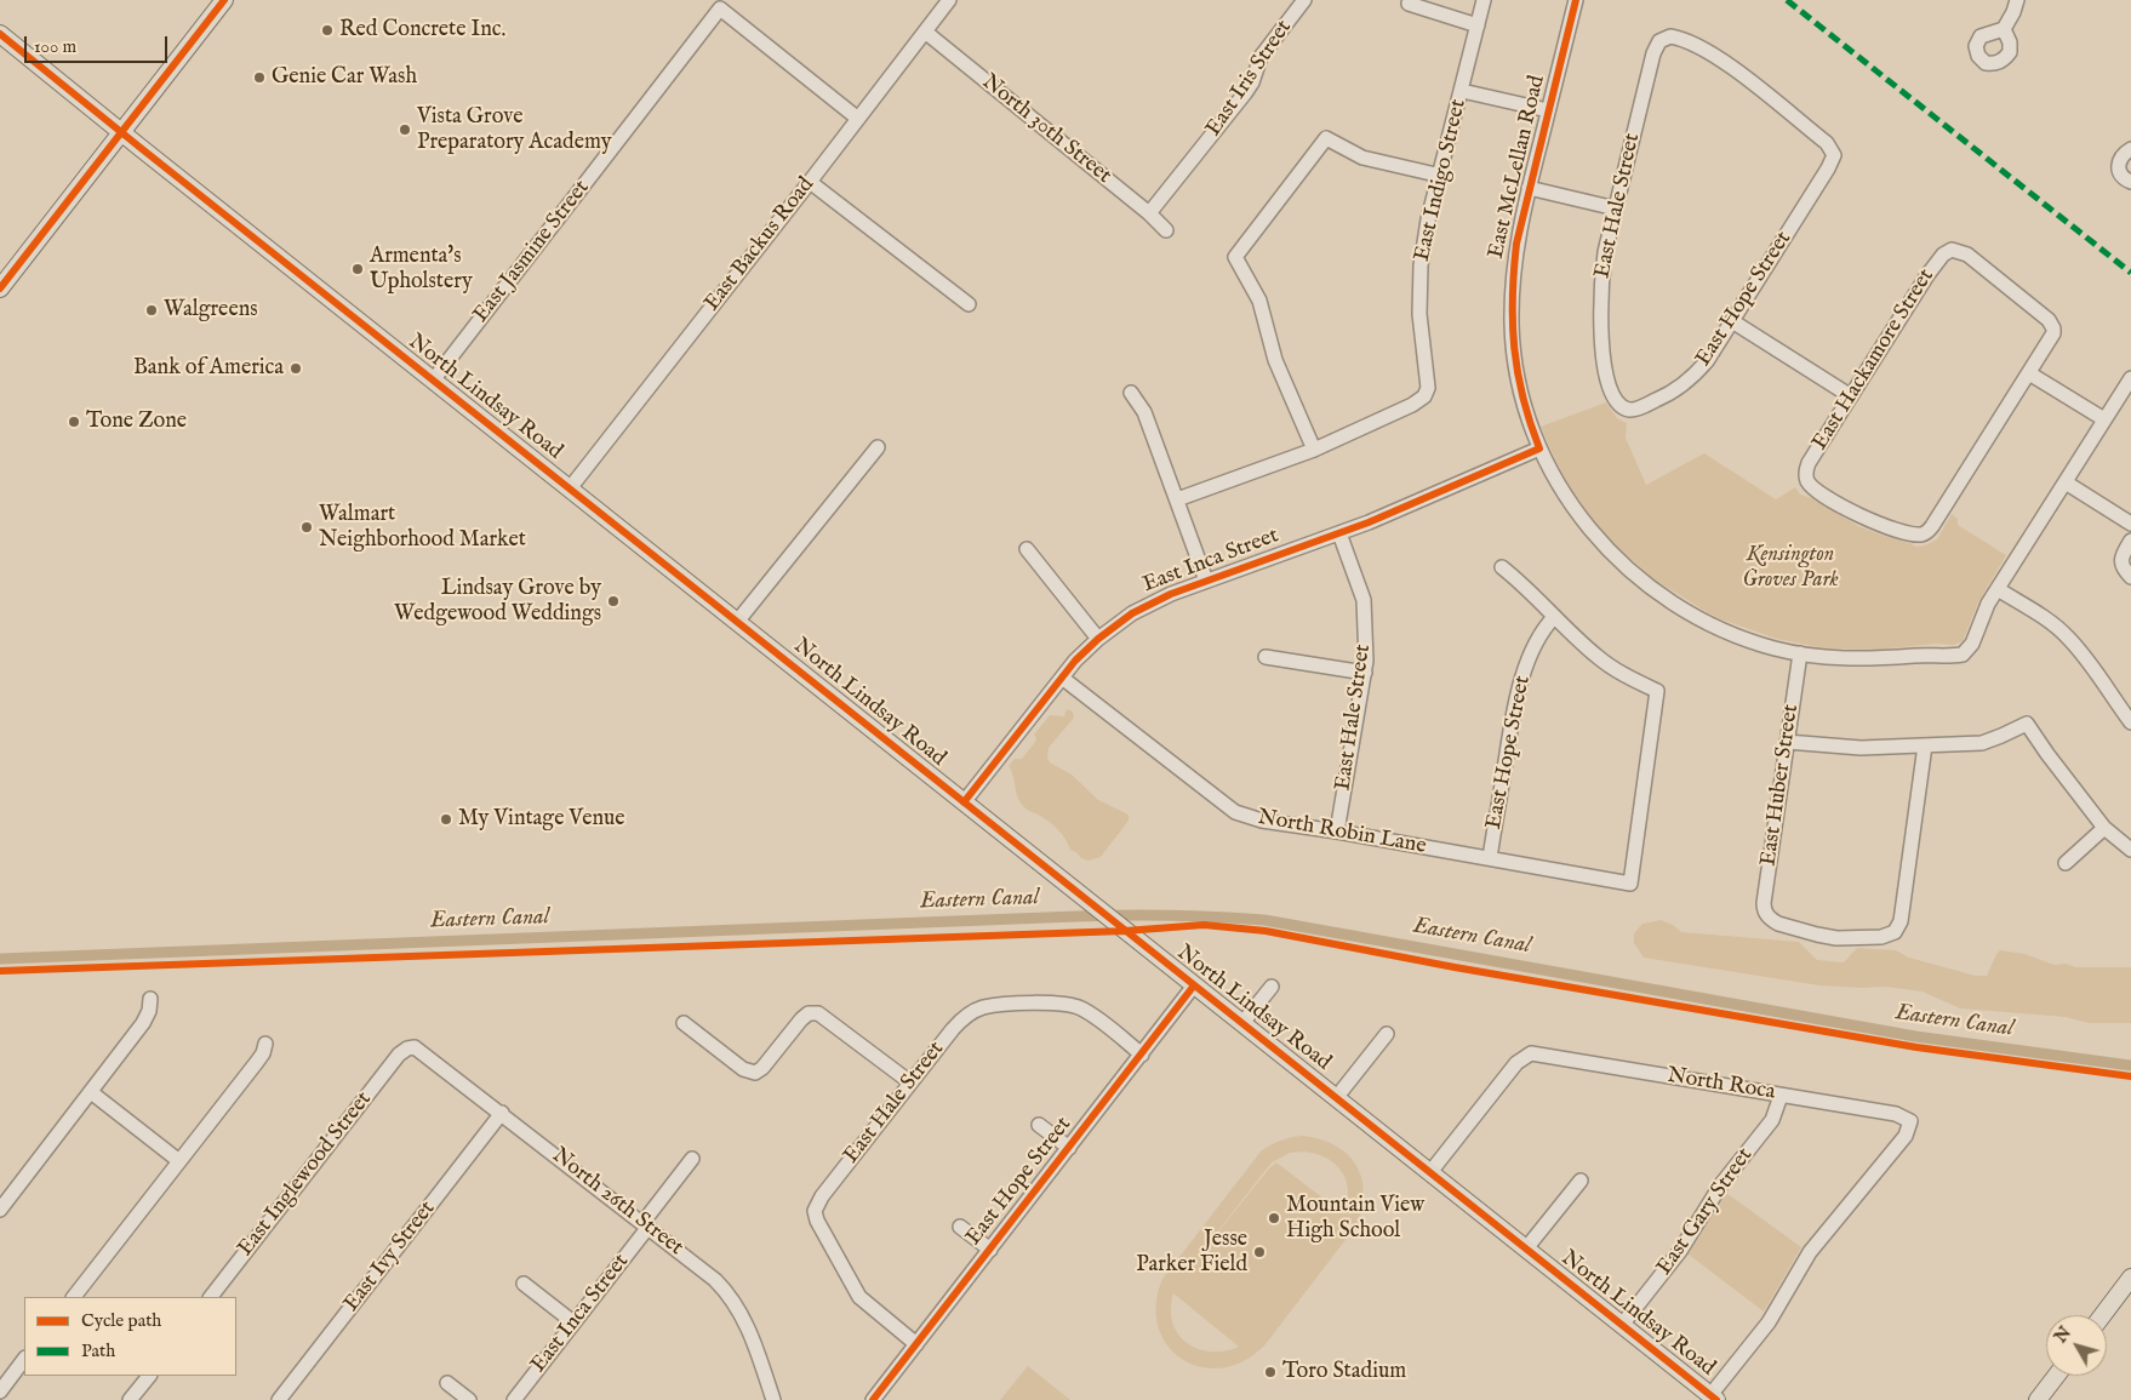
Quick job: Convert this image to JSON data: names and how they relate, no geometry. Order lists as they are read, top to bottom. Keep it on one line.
{"streets":{"main road":["North Lindsay Road"],"street":["East Iris Street","North 30th Street","East McLellan Road","East Indigo Street","East Hale Street","East Backus Road","East Jasmine Street","East Hope Street","East Hackamore Street","East Inca Street","East Huber Street","North Robin Lane","North Roca","East Inglewood Street","North 26th Street","East Gary Street","East Ivy Street"]},"crossings":[["East Iris Street","North 30th Street"],["North 30th Street","East Backus Road"],["East McLellan Road","East Inca Street"],["East McLellan Road","East Huber Street"],["East Hale Street","East Hope Street"],["East Hale Street","East Inca Street"],["East Hale Street","North Robin Lane"],["East Backus Road","East Jasmine Street"],["East Backus Road","North Lindsay Road"],["East Jasmine Street","North Lindsay Road"],["East Hope Street","North Lindsay Road"],["East Hope Street","North Robin Lane"],["North Lindsay Road","East Inca Street"],["North Lindsay Road","North Roca"],["North Lindsay Road","East Gary Street"],["East Inca Street","North Robin Lane"],["East Inca Street","North 26th Street"],["North Roca","East Gary Street"],["East Inglewood Street","North 26th Street"],["North 26th Street","East Ivy Street"]],"water":["Eastern Canal"],"parks":["Kensington Groves Park"],"places":["Red Concrete Inc.","Genie Car Wash","Vista Grove Preparatory Academy","Armenta's Upholstery","Walgreens","Bank of America","Tone Zone","Walmart Neighborhood Market","Lindsay Grove by Wedgewood Weddings","My Vintage Venue","Mountain View High School","Jesse Parker Field","Toro Stadium"],"legend":["Cycle path","Path"],"scale_bar":"100 m","north":"top left"}
